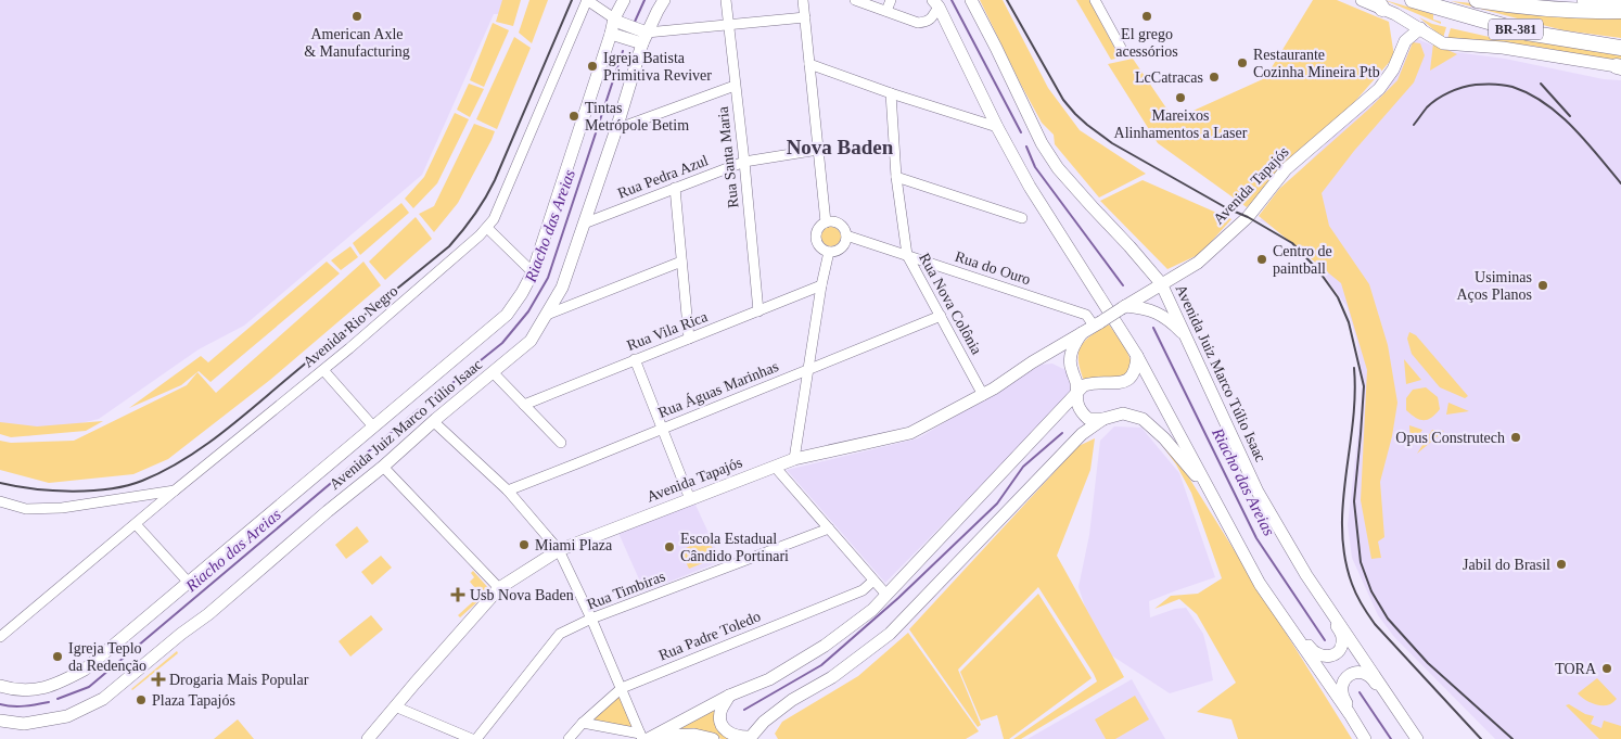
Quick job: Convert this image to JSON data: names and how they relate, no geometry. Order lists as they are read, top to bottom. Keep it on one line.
{"streets":{"highway":["BR-381"],"main road":["Avenida Tapajós","Avenida Juiz Marco Túlio Isaac"],"street":["Rua Santa Maria","Rua Pedra Azul","Rua do Ouro","Rua Nova Colônia","Avenida Rio Negro","Rua Vila Rica","Rua Águas Marinhas","Rua Timbiras","Rua Padre Toledo"]},"crossings":[["BR-381","Avenida Tapajós"],["Rua Santa Maria","Rua Pedra Azul"],["Rua Santa Maria","Rua Vila Rica"],["Rua Pedra Azul","Avenida Juiz Marco Túlio Isaac"],["Avenida Tapajós","Rua do Ouro"],["Avenida Tapajós","Rua Nova Colônia"],["Avenida Tapajós","Avenida Juiz Marco Túlio Isaac"],["Rua do Ouro","Rua Nova Colônia"],["Rua Nova Colônia","Rua Águas Marinhas"]],"districts":["Nova Baden"],"water":["Riacho das Areias"],"places":{"other":["American Axle & Manufacturing","El grego acessórios","Restaurante Cozinha Mineira Ptb","Igreja Batista Primitiva Reviver","LcCatracas","Mareixos Alinhamentos a Laser","Tintas Metrópole Betim","Centro de paintball","Usiminas Aços Planos","Opus Construtech","Miami Plaza","Escola Estadual Cândido Portinari","Jabil do Brasil","Igreja Teplo da Redenção","TORA","Plaza Tapajós"],"health":["Usb Nova Baden","Drogaria Mais Popular"]}}
